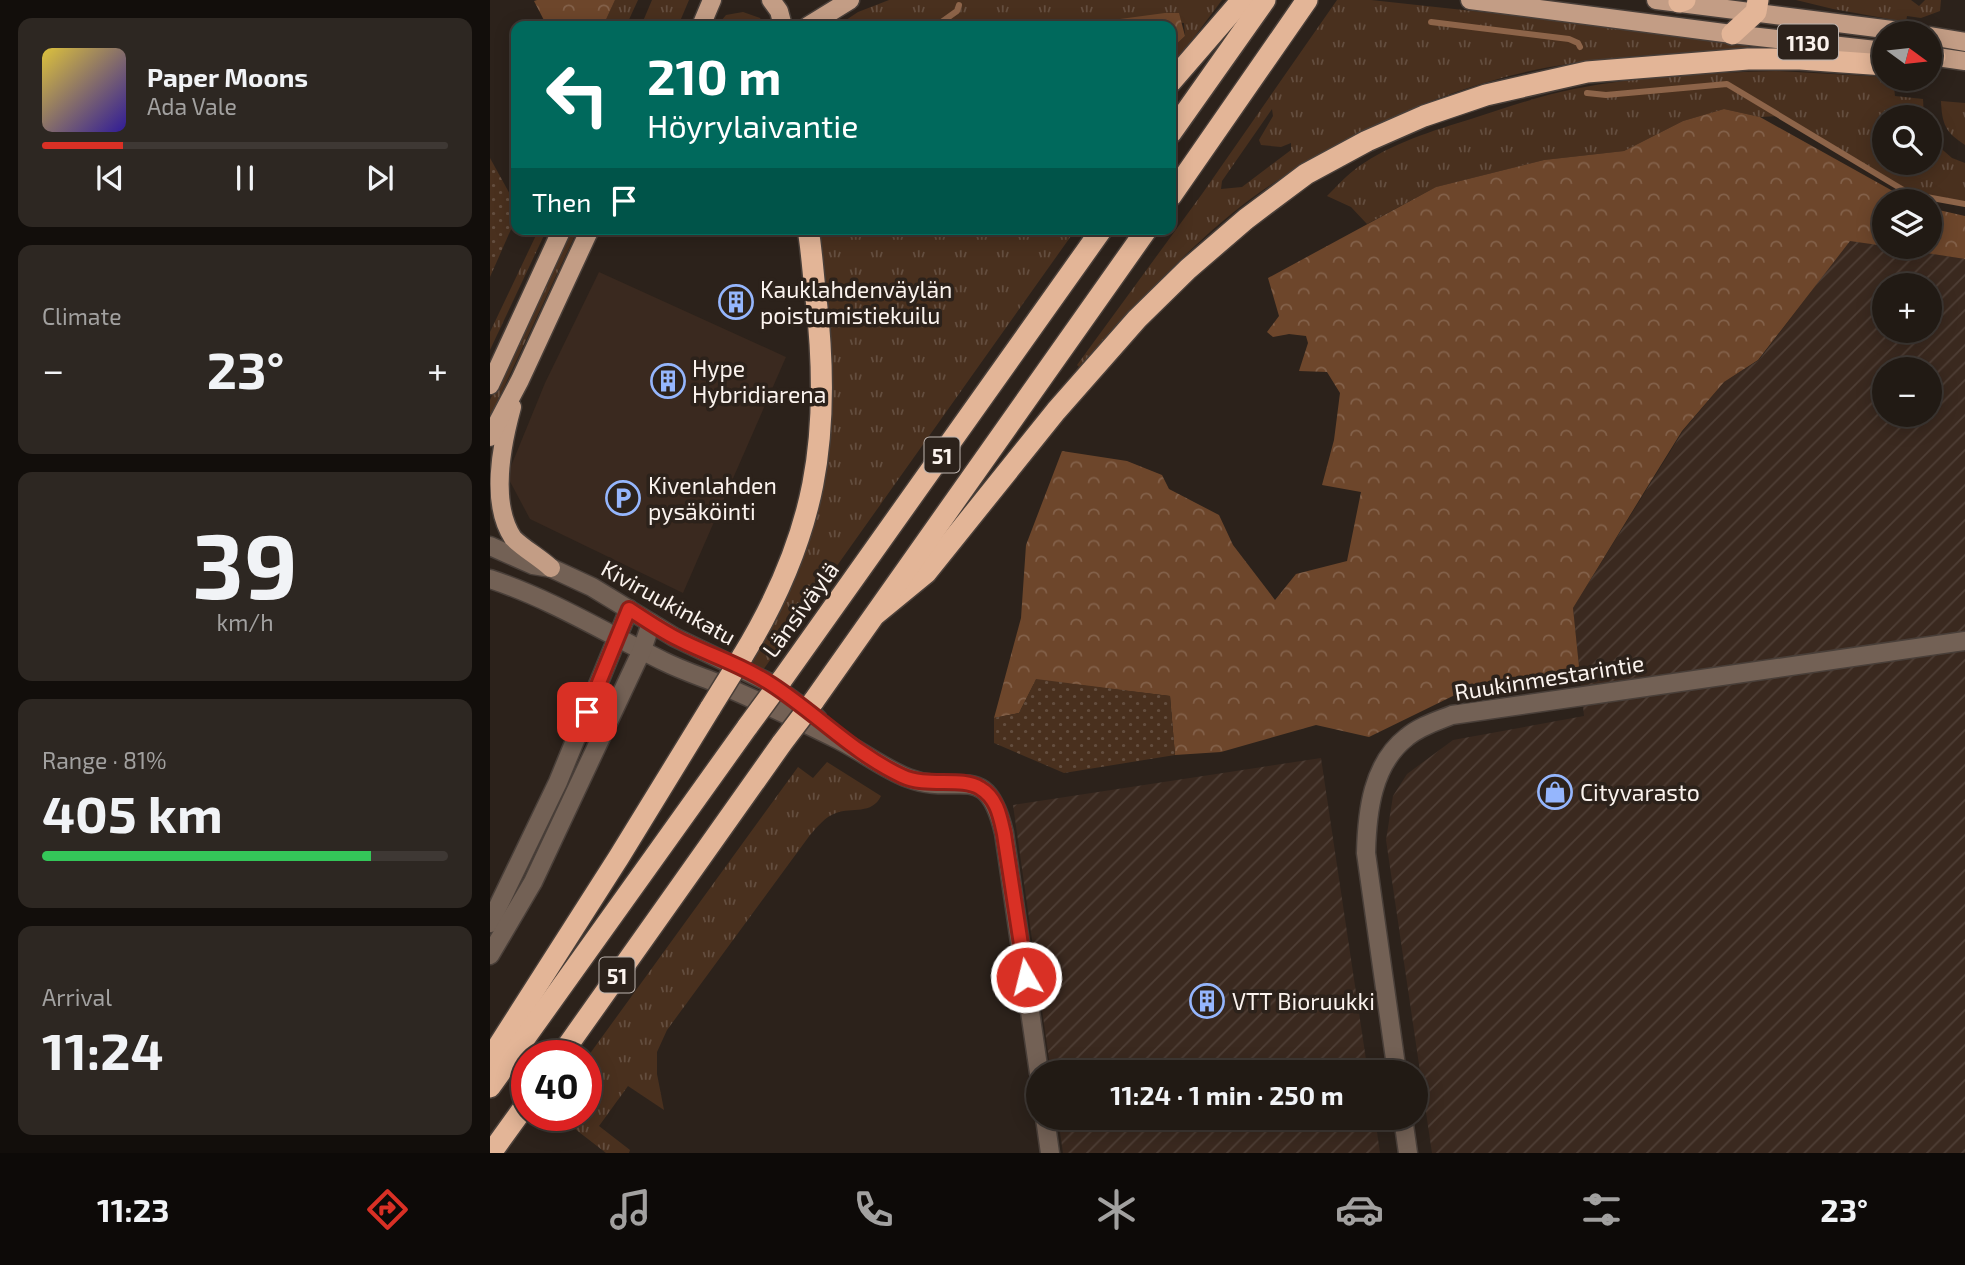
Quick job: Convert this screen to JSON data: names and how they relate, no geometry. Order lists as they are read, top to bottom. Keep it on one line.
{"streets":{"highway":["51","Länsiväylä"],"main road":["1130"],"street":["Kiviruukinkatu","Ruukinmestarintie"]},"places":{"building":["Kauklahdenväylän poistumistiekuilu","Hype Hybridiarena","VTT Bioruukki"],"parking":["Kivenlahden pysäköinti"],"shop":["Cityvarasto"]},"north":"right","page":{"map_buttons":["+","−"],"turn":["210 m","Höyrylaivantie"],"song":["Paper Moons","Ada Vale"],"then":"Then","tile":["Climate",["39","km/h"],["Range · 81%","405 km"],["Arrival","11:24"]],"heat":["−","23°","+"],"limit":"40","trip":"11:24 · 1 min · 250 m","tabs":["11:23","23°"]}}
